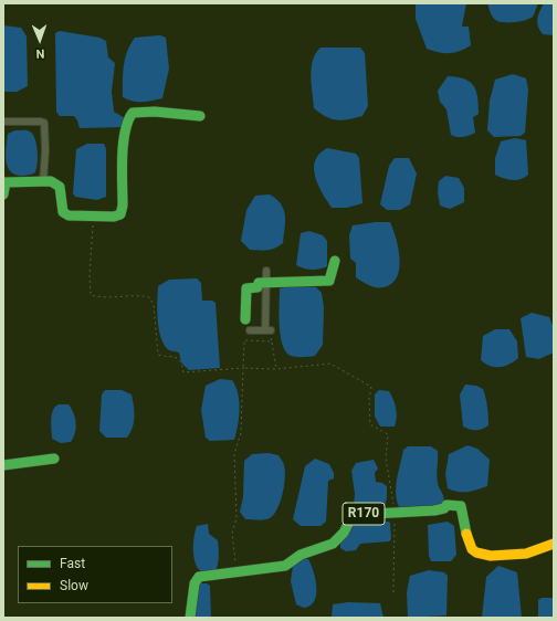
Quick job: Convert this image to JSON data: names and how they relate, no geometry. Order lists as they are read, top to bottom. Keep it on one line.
{"streets":{"street":["R170"]},"legend":["Fast","Slow"],"north":"bottom"}
